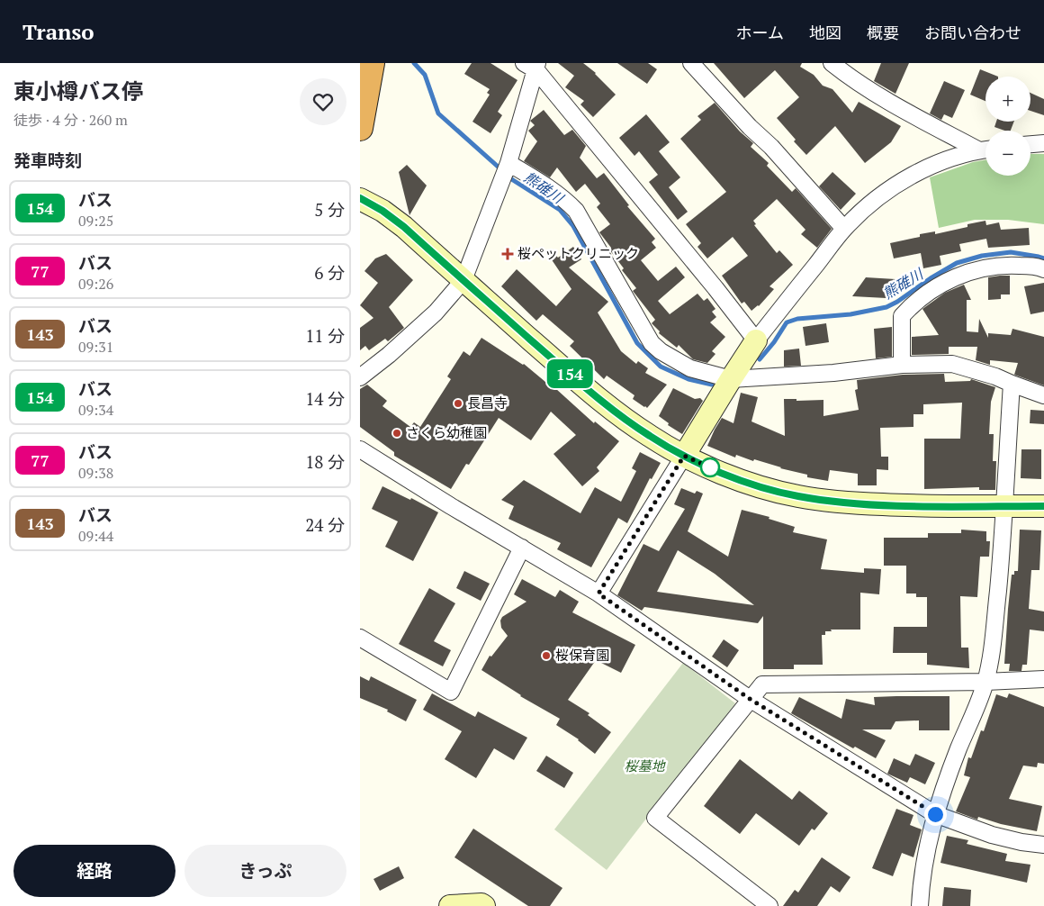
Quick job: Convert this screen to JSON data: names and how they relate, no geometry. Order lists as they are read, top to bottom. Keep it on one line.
{"water":["熊碓川"],"parks":["桜墓地"],"places":{"health":["桜ペットクリニック"],"other":["長昌寺","さくら幼稚園","桜保育園"]},"lines":["bus line 154"],"page":{"header":"Transo","nav":["ホーム","地図","概要","お問い合わせ"],"heading":[["東小樽バス停","徒歩 · 4 分 · 260 m"],"発車時刻"],"on_map":"154","map_buttons":["+","−"],"list":[{"mark":"154","name":"バス","note":"09:25","value":"5 分"},{"mark":"77","name":"バス","note":"09:26","value":"6 分"},{"mark":"143","name":"バス","note":"09:31","value":"11 分"},{"mark":"154","name":"バス","note":"09:34","value":"14 分"},{"mark":"77","name":"バス","note":"09:38","value":"18 分"},{"mark":"143","name":"バス","note":"09:44","value":"24 分"}],"buttons":["経路","きっぷ"]}}
